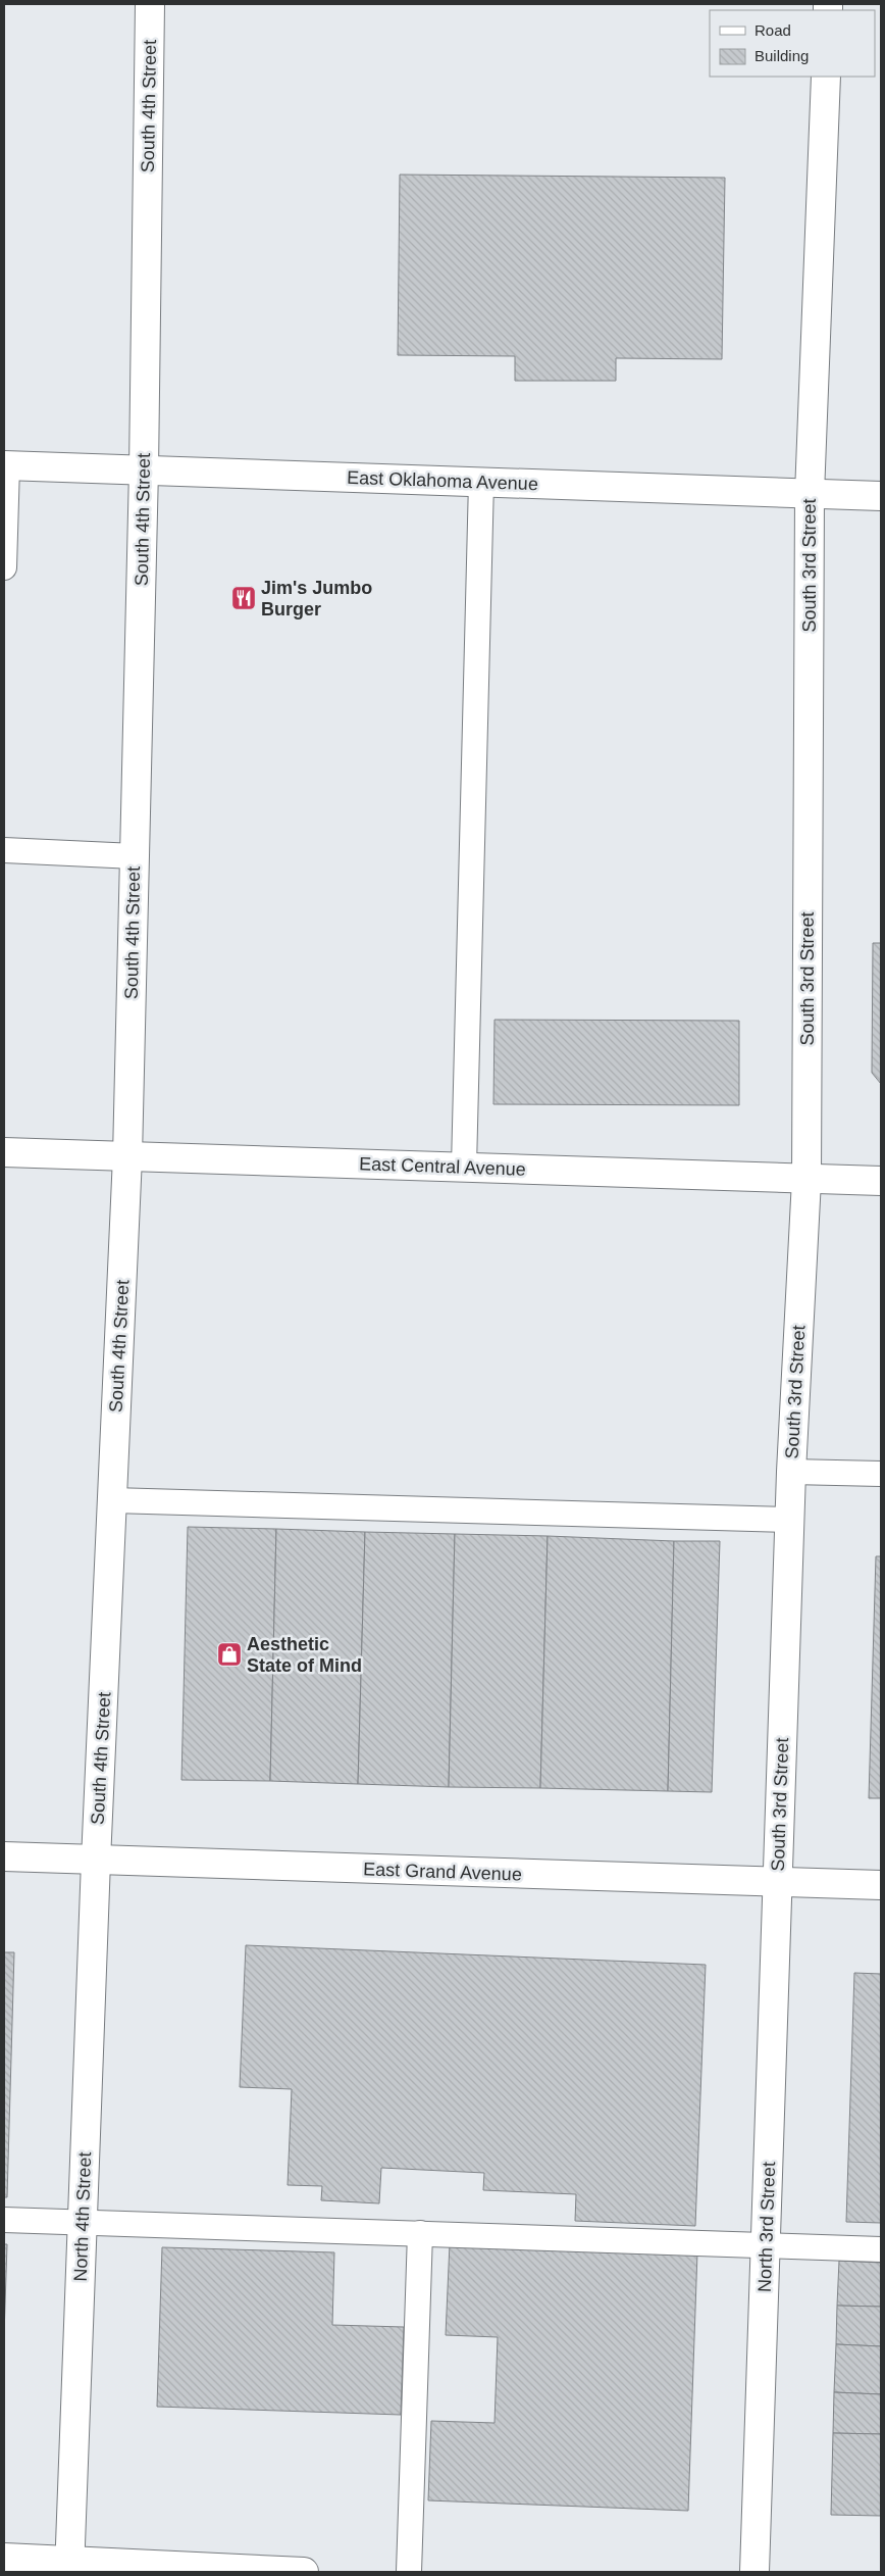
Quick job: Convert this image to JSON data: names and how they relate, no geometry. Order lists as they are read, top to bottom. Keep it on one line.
{"streets":{"street":["South 4th Street","East Oklahoma Avenue","South 3rd Street","East Central Avenue","East Grand Avenue","North 4th Street","North 3rd Street"]},"crossings":[["South 4th Street","East Oklahoma Avenue"],["South 4th Street","East Central Avenue"],["South 4th Street","East Grand Avenue"],["South 4th Street","North 4th Street"],["East Oklahoma Avenue","South 3rd Street"],["South 3rd Street","East Central Avenue"],["South 3rd Street","East Grand Avenue"],["South 3rd Street","North 3rd Street"],["East Grand Avenue","North 4th Street"],["East Grand Avenue","North 3rd Street"]],"places":{"restaurant":["Jim's Jumbo Burger"],"shop":["Aesthetic State of Mind"]},"legend":["Road","Building"]}
